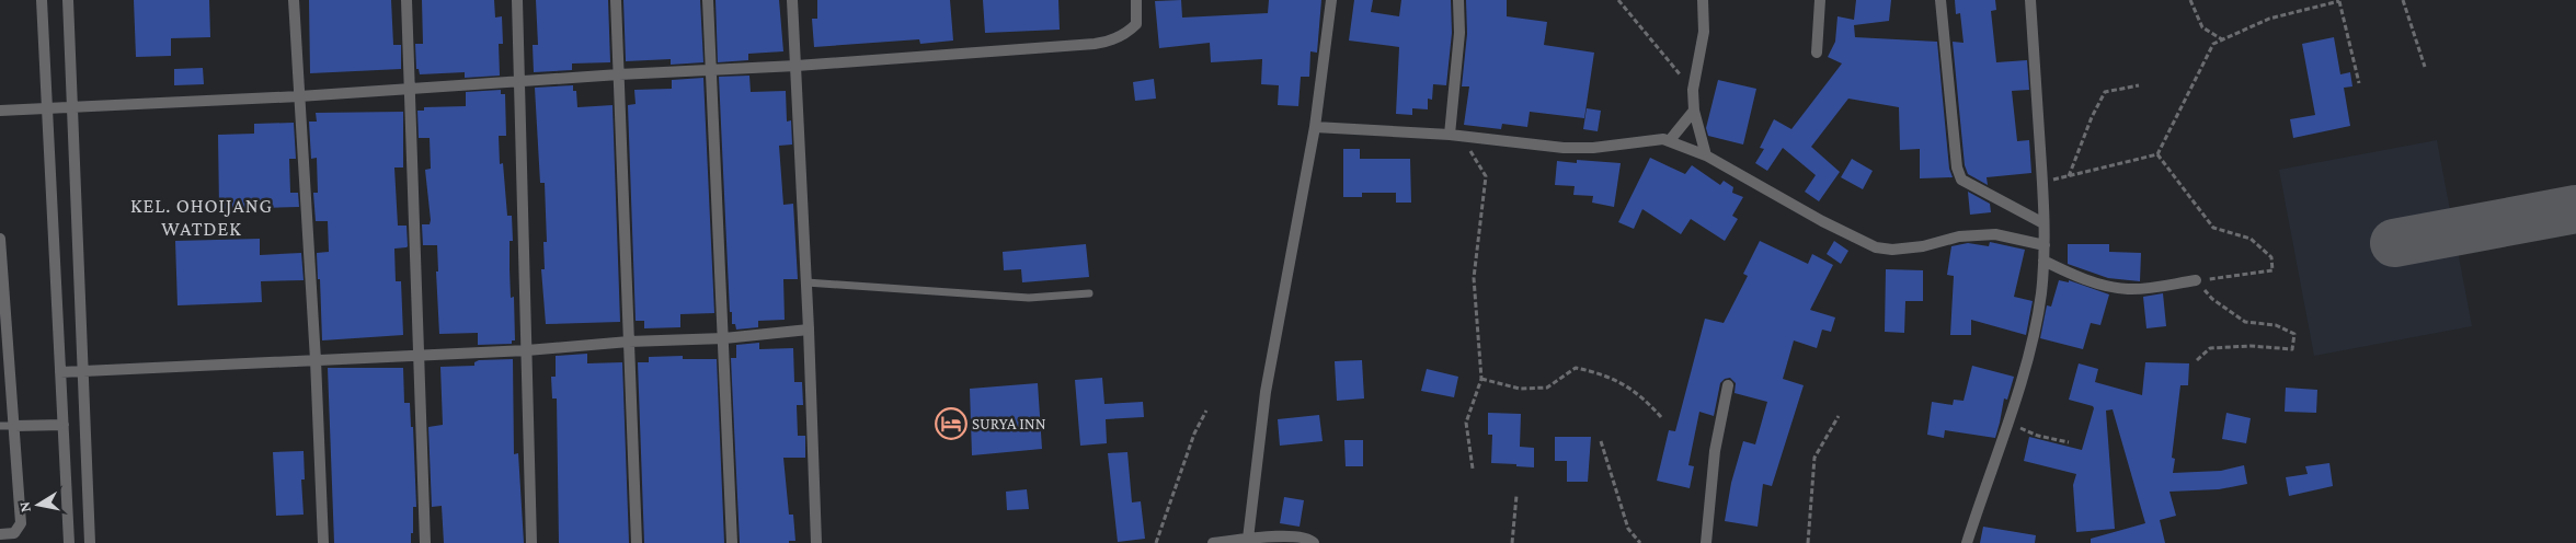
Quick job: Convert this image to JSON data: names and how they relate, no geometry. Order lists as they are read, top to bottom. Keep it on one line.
{"districts":["KEL. OHOIJANG WATDEK"],"places":{"hotel":["SURYA INN"]},"north":"left"}
